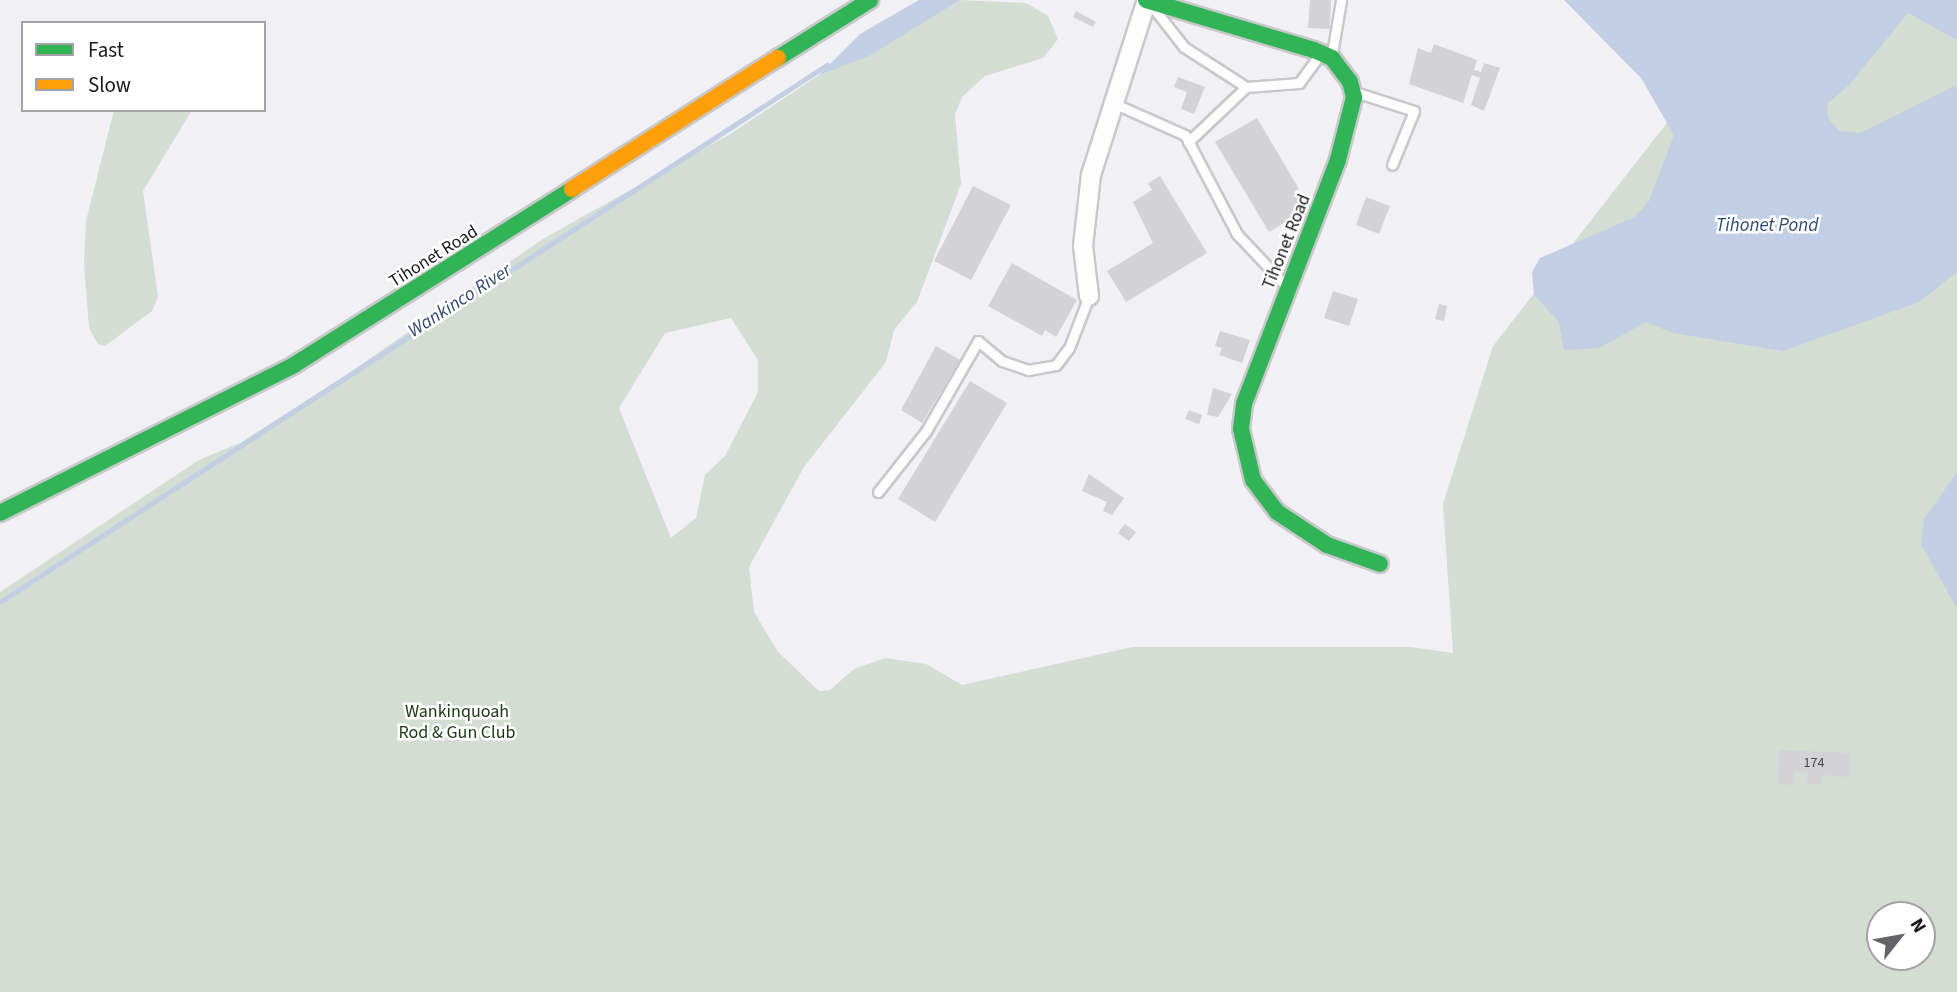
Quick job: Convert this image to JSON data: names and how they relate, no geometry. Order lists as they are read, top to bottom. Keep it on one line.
{"streets":{"street":["Tihonet Road"]},"water":["Tihonet Pond","Wankinco River"],"parks":["Wankinquoah Rod & Gun Club"],"house_numbers":["174"],"legend":["Fast","Slow"],"north":"top right"}
